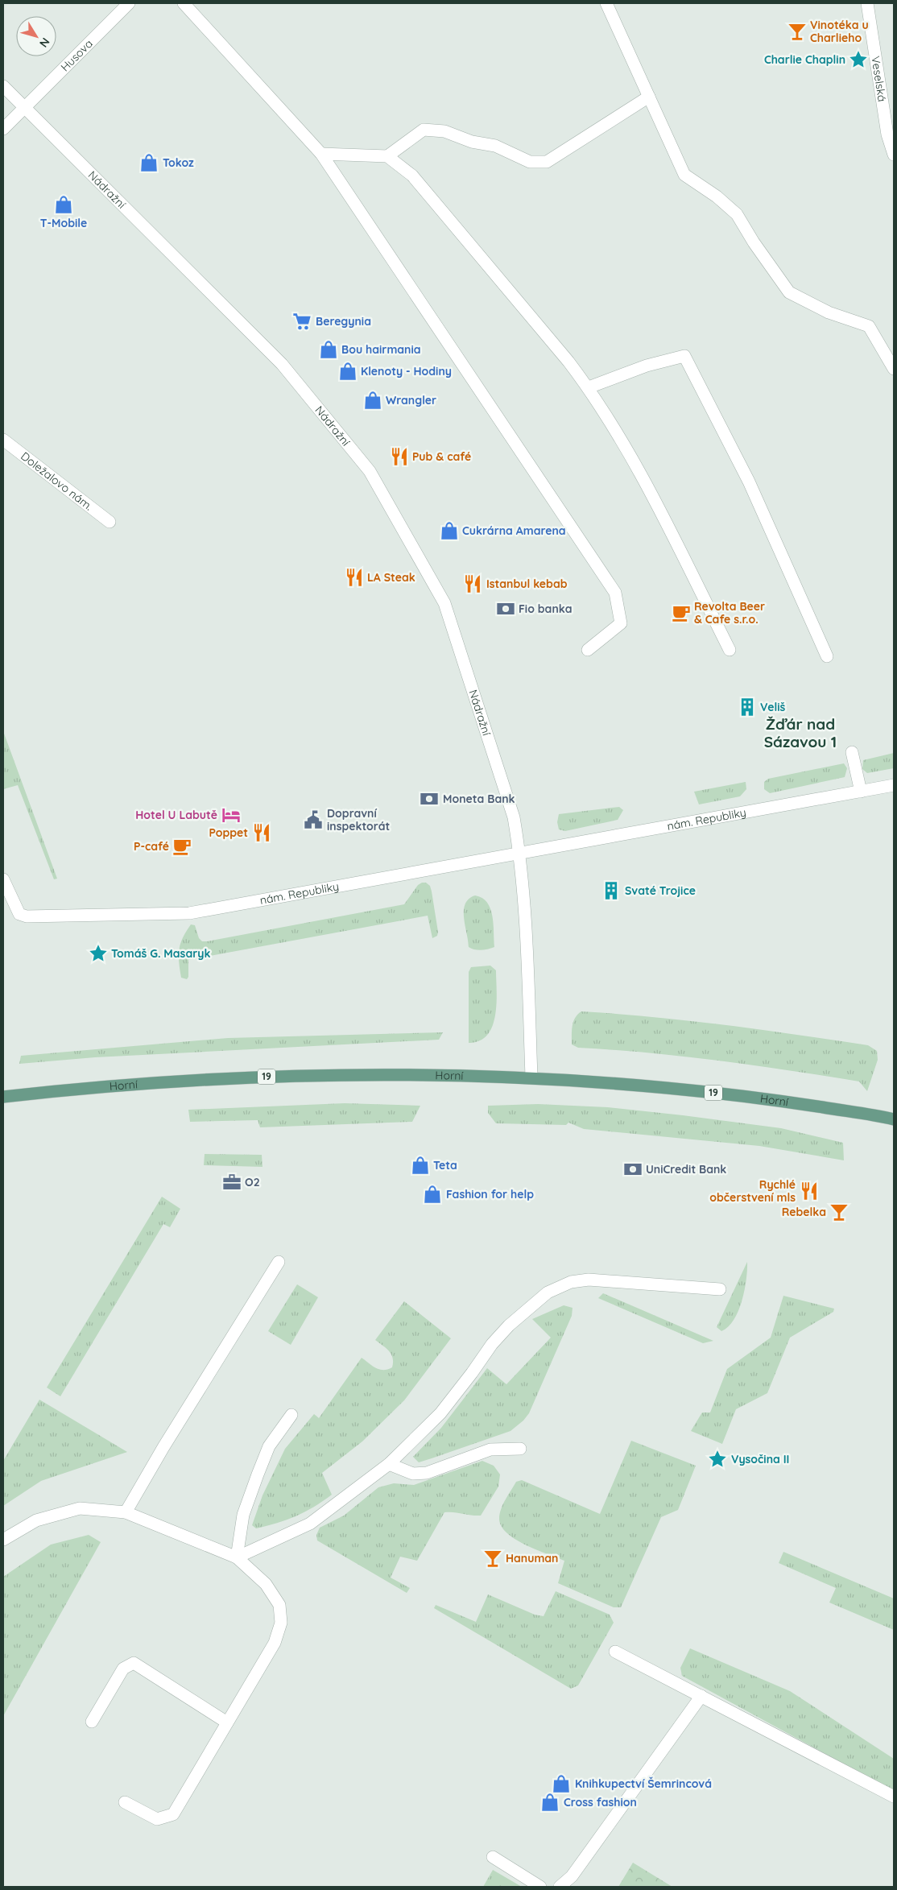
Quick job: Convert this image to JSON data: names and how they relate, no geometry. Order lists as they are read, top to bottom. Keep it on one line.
{"streets":{"main road":["Horní","19"],"street":["Husova","Veselská","Nádražní","Doležalovo nám.","nám. Republiky"]},"crossings":[["Husova","Nádražní"],["Nádražní","nám. Republiky"]],"districts":["Žďár nad Sázavou 1"],"places":{"bar":["Vinotéka u Charlieho","Rebelka","Hanuman"],"place":["Charlie Chaplin","Tomáš G. Masaryk","Vysočina II"],"shop":["Tokoz","T-Mobile","Bou hairmania","Klenoty - Hodiny","Wrangler","Cukrárna Amarena","Teta","Fashion for help","Knihkupectví Šemrincová","Cross fashion"],"supermarket":["Beregynia"],"restaurant":["Pub & café","LA Steak","Istanbul kebab","Poppet","Rychlé občerstvení mls"],"bank":["Fio banka","Moneta Bank","UniCredit Bank"],"cafe":["Revolta Beer & Cafe s.r.o.","P-café"],"building":["Veliš","Svaté Trojice"],"hotel":["Hotel U Labutě"],"public building":["Dopravní inspektorát"],"office":["O2"]},"north":"bottom right"}
